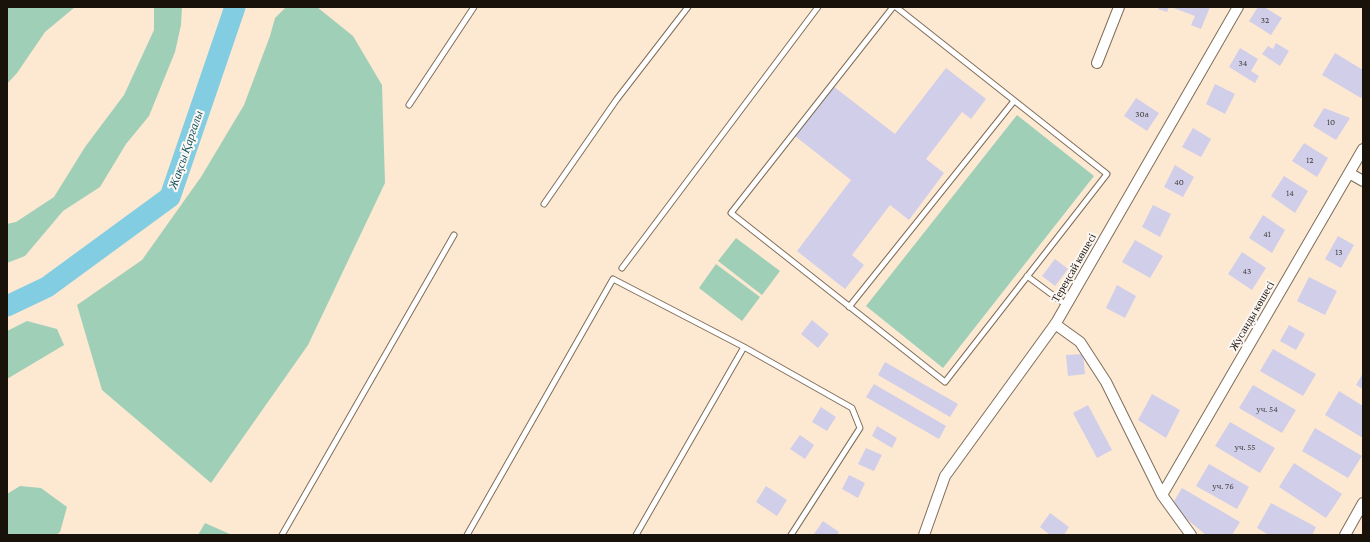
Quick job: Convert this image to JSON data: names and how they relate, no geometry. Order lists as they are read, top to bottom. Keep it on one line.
{"streets":{"street":["Тереңсай көшесі","Жусанды көшесі"]},"water":["Жақсы Қарғалы"],"house_numbers":["32","34","30а","10","12","40","14","41","13","43","уч. 54","уч. 55","уч. 76"]}
